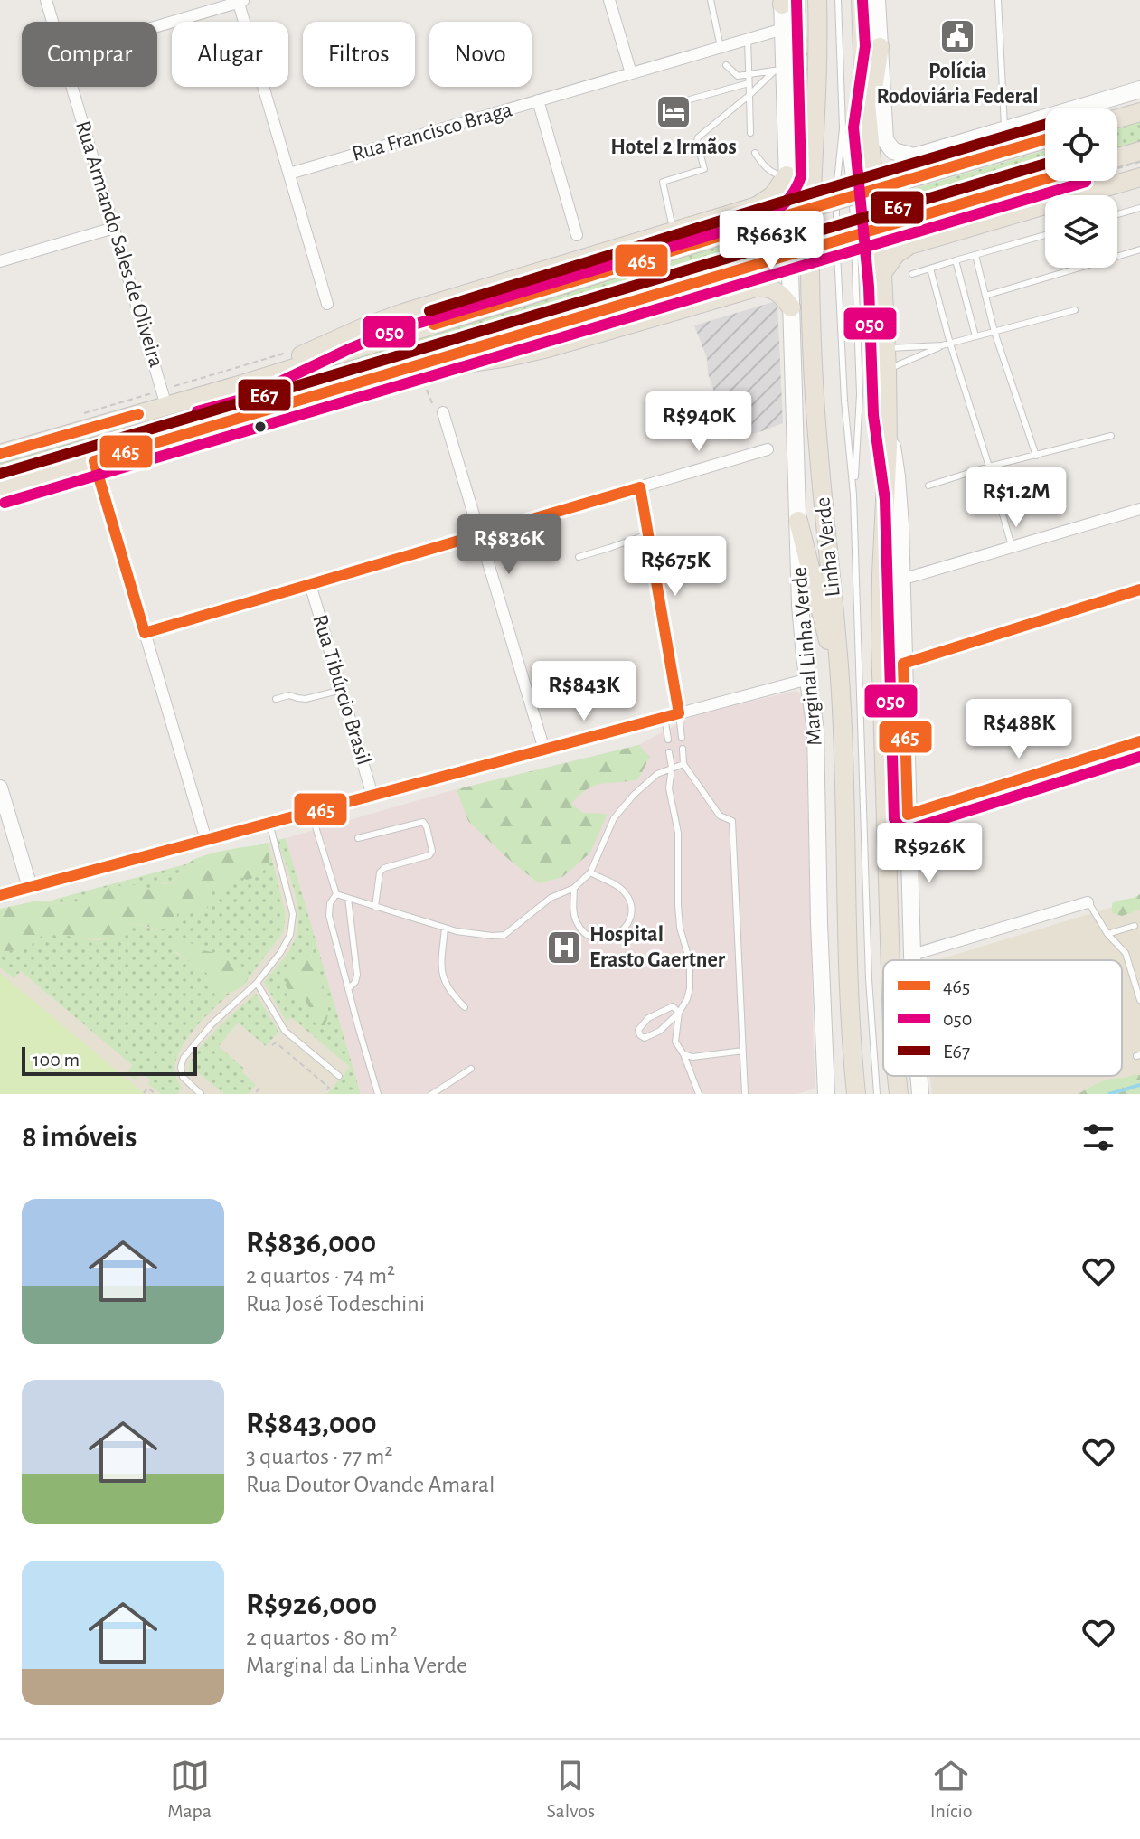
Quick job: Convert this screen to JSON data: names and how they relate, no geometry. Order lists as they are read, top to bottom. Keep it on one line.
{"streets":{"highway":["Linha Verde"],"main road":["Marginal Linha Verde"],"street":["Rua Francisco Braga","Rua Armando Sales de Oliveira","Rua Tibúrcio Brasil"]},"crossings":[["Rua Francisco Braga","Marginal Linha Verde"]],"places":{"public building":["Polícia Rodoviária Federal"],"hotel":["Hotel 2 Irmãos"],"hospital":["Hospital Erasto Gaertner"]},"lines":["transit line 050","transit line E67","transit line 465"],"legend":["465","050","E67"],"scale_bar":"100 m","page":{"chip":["Comprar","Alugar","Filtros","Novo"],"price":["R$663K","R$940K","R$1.2M","R$836K","R$675K","R$843K","R$488K","R$926K"],"scale":"100 m","heading":"8 imóveis","list":[{"name":"R$836,000","note":"2 quartos · 74 m² · Rua José Todeschini"},{"name":"R$843,000","note":"3 quartos · 77 m² · Rua Doutor Ovande Amaral"},{"name":"R$926,000","note":"2 quartos · 80 m² · Marginal da Linha Verde"}],"tabs":["Mapa","Salvos","Início"]}}
